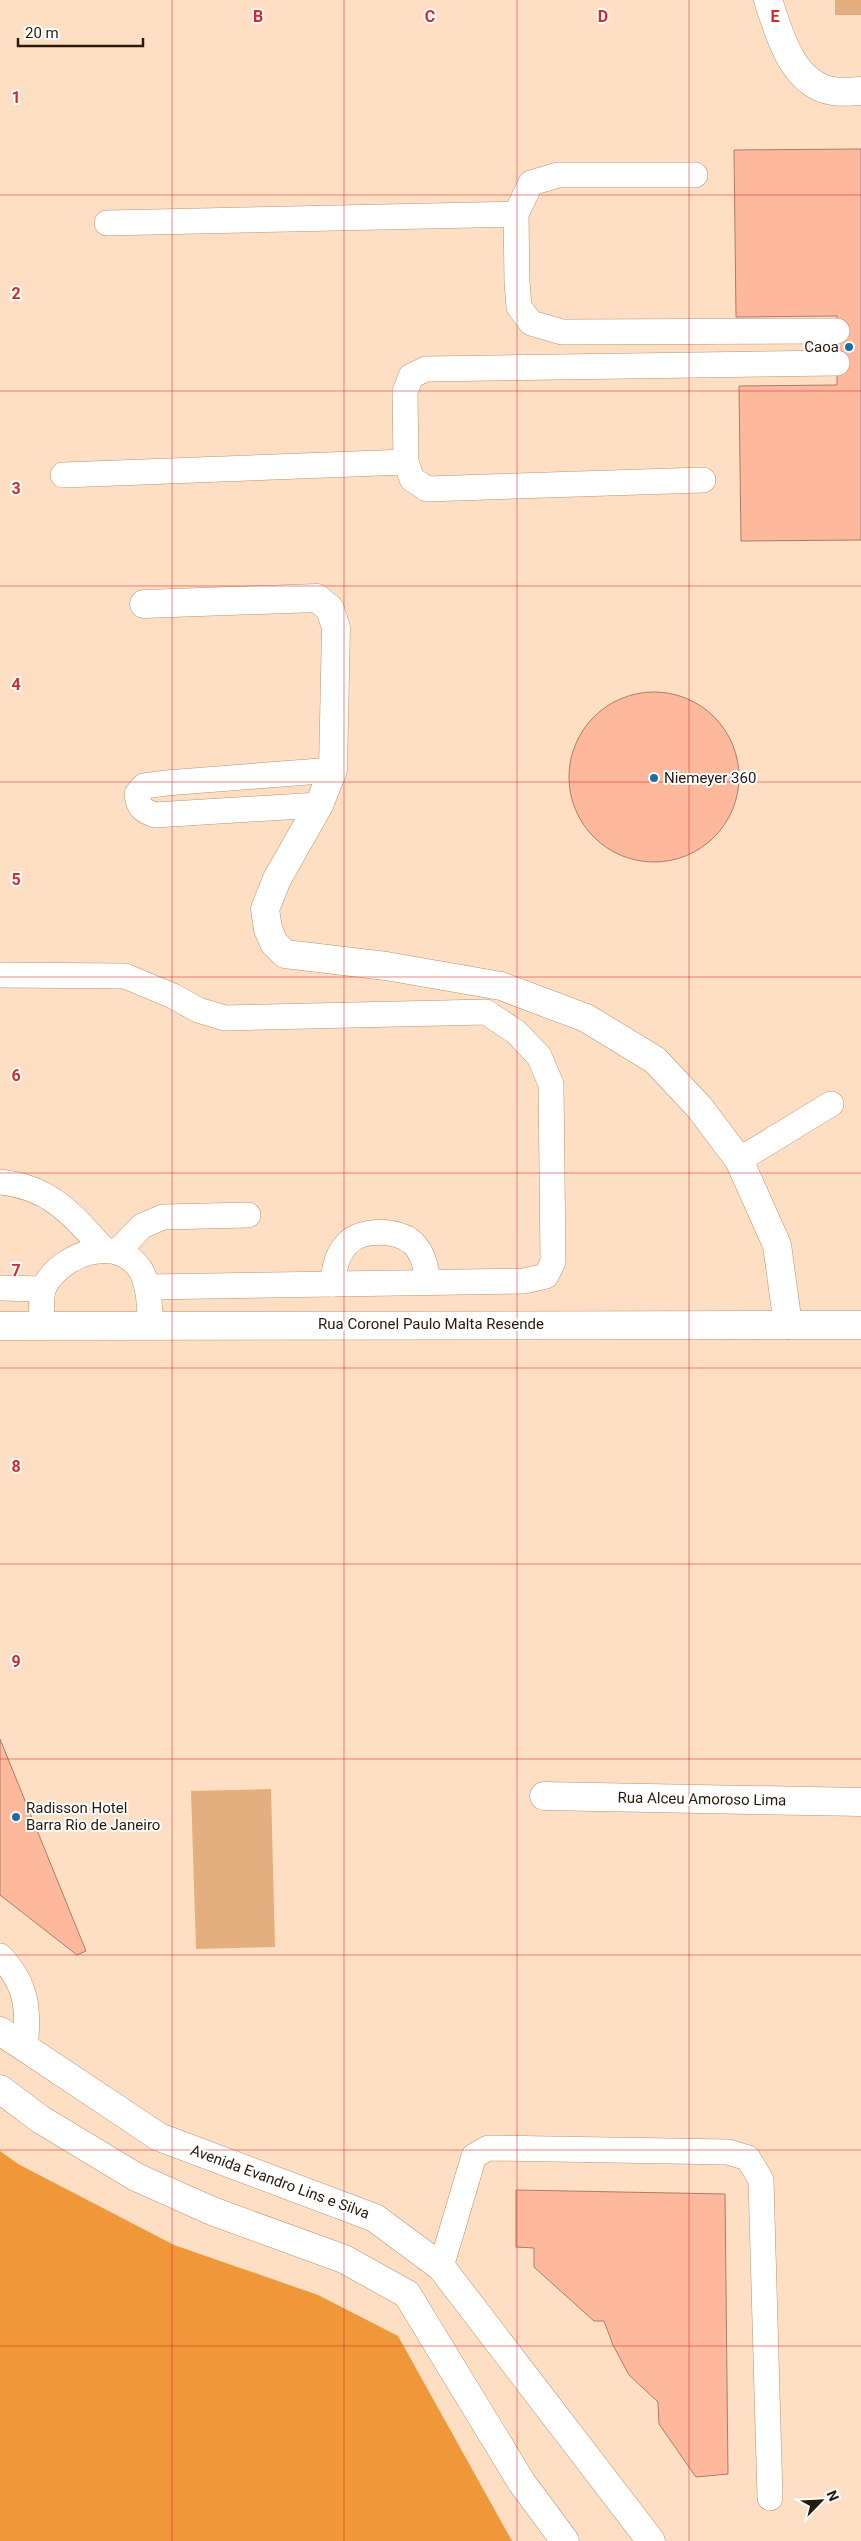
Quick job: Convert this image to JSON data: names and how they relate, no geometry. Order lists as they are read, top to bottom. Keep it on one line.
{"streets":{"street":["Rua Coronel Paulo Malta Resende","Rua Alceu Amoroso Lima","Avenida Evandro Lins e Silva"]},"places":["Caoa","Niemeyer 360","Radisson Hotel Barra Rio de Janeiro"],"scale_bar":"20 m","north":"top right","grid":{"columns":["B","C","D","E"],"rows":["1","2","3","4","5","6","7","8","9"]}}
